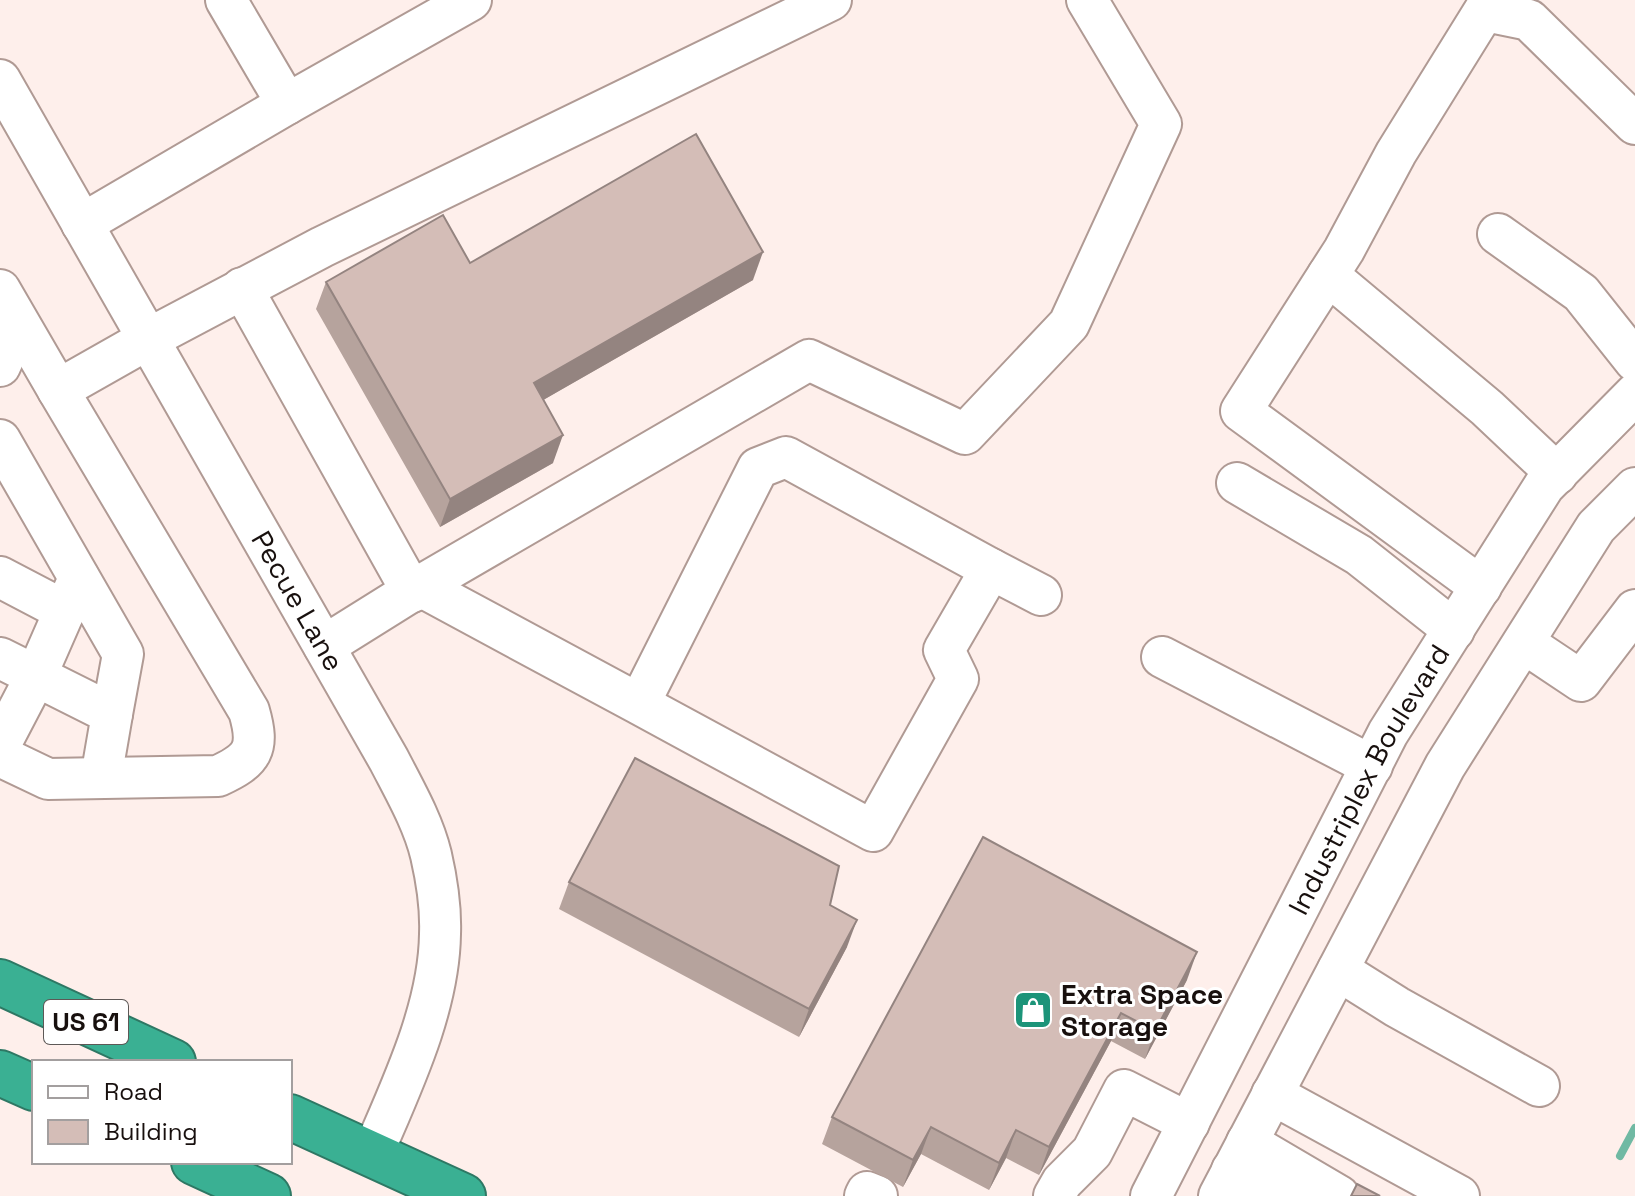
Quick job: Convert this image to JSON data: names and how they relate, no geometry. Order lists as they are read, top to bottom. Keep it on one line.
{"streets":{"highway":["US 61"],"street":["Pecue Lane","Industriplex Boulevard"]},"places":{"shop":["Extra Space Storage"]},"legend":["Road","Building"]}
